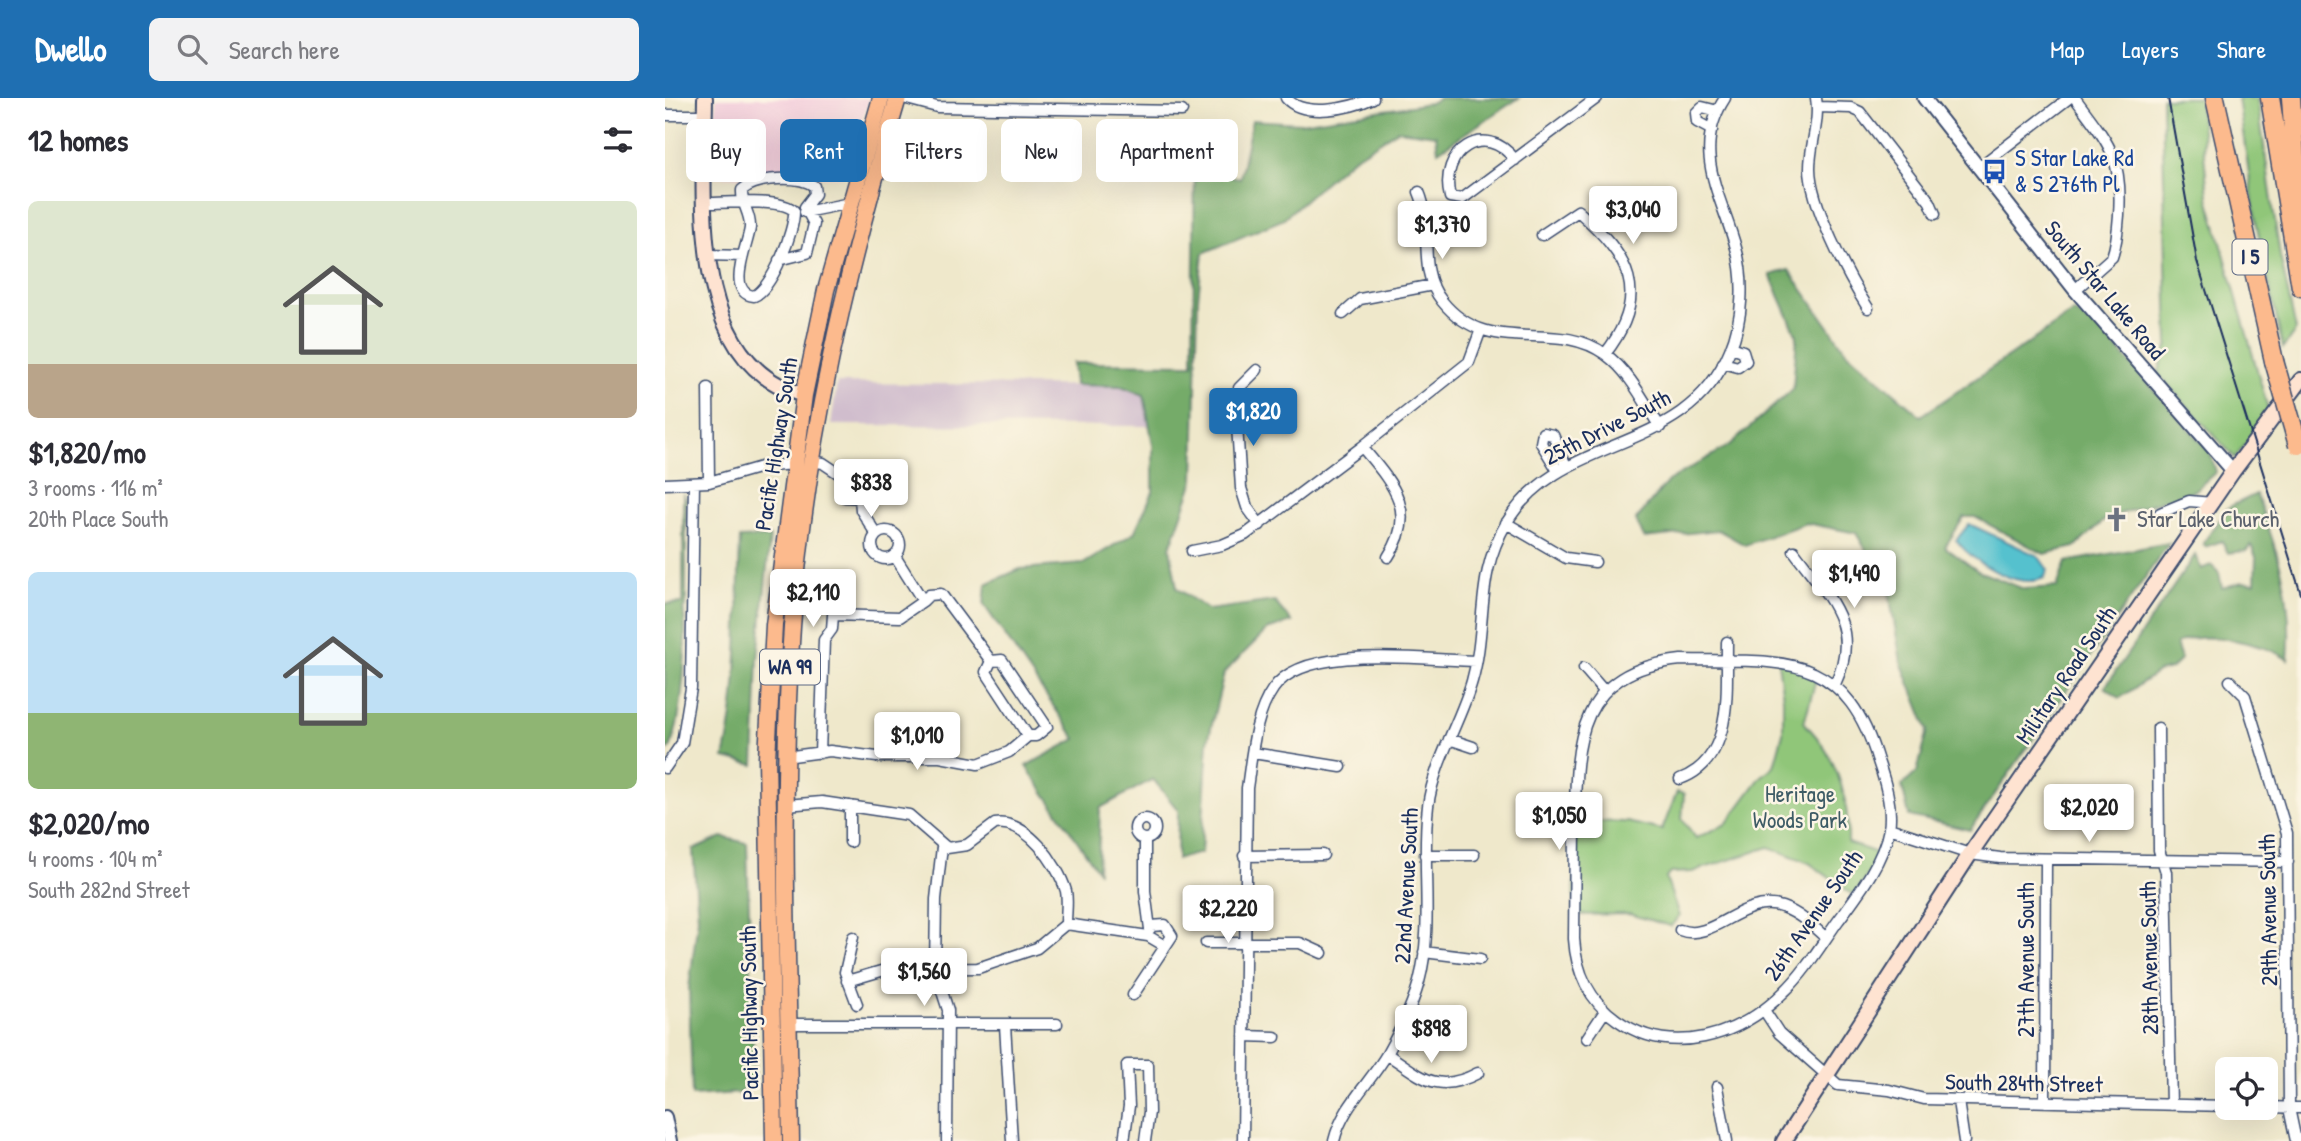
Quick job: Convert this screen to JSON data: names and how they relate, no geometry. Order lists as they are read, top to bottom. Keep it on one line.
{"streets":{"highway":["I 5"],"main road":["Pacific Highway South","WA 99","Military Road South"],"street":["South Star Lake Road","25th Drive South","22nd Avenue South","29th Avenue South","26th Avenue South","28th Avenue South","27th Avenue South","South 284th Street"]},"crossings":[["South Star Lake Road","Military Road South"],["25th Drive South","22nd Avenue South"],["Military Road South","South 284th Street"],["26th Avenue South","South 284th Street"],["28th Avenue South","South 284th Street"],["27th Avenue South","South 284th Street"]],"parks":["Heritage Woods Park"],"places":{"bus stop":["S Star Lake Rd & S 276th Pl"],"church":["Star Lake Church"]},"page":{"header":"Dwello","search":"Search here","nav":["Map","Layers","Share"],"heading":"12 homes","chip":["Buy","Rent","Filters","New","Apartment"],"list":[{"name":"$1,820/mo","note":"3 rooms · 116 m² · 20th Place South"},{"name":"$2,020/mo","note":"4 rooms · 104 m² · South 282nd Street"}],"price":["$3,040","$1,370","$1,820","$838","$1,490","$2,110","$1,010","$2,020","$1,050","$2,220","$1,560","$898"]}}
